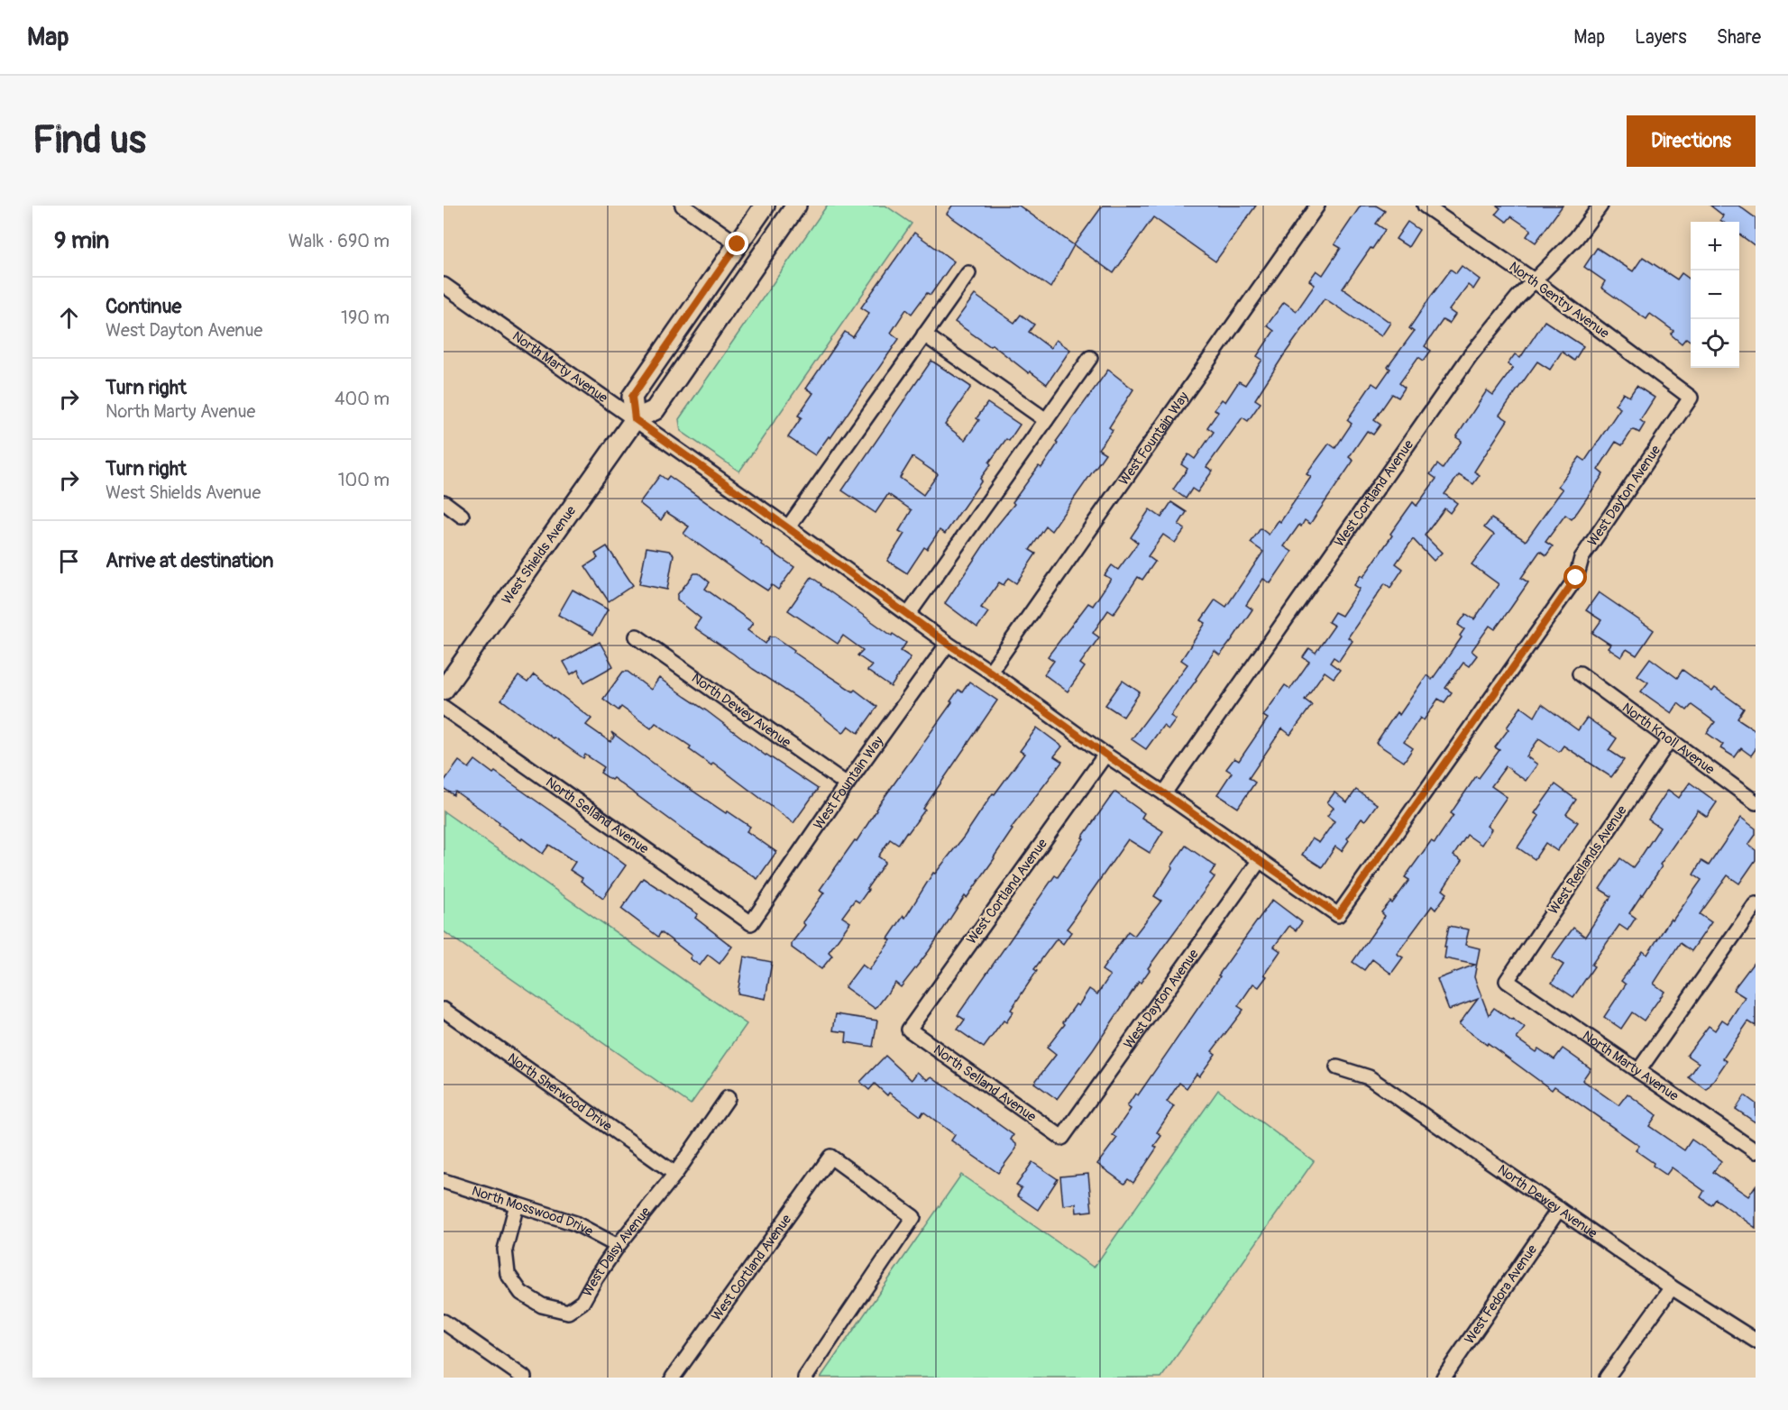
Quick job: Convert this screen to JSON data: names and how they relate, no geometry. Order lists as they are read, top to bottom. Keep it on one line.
{"streets":{"street":["North Gentry Avenue","North Marty Avenue","West Fountain Way","West Cortland Avenue","West Dayton Avenue","West Shields Avenue","North Dewey Avenue","North Knoll Avenue","North Selland Avenue","West Redlands Avenue","North Sherwood Drive","North Mosswood Drive","West Daisy Avenue","West Fedora Avenue"]},"crossings":[["North Gentry Avenue","West Cortland Avenue"],["North Gentry Avenue","West Dayton Avenue"],["North Marty Avenue","West Fountain Way"],["North Marty Avenue","West Cortland Avenue"],["North Marty Avenue","West Dayton Avenue"],["North Marty Avenue","West Shields Avenue"],["North Marty Avenue","West Redlands Avenue"],["West Fountain Way","North Dewey Avenue"],["West Fountain Way","North Selland Avenue"],["West Cortland Avenue","North Selland Avenue"],["West Dayton Avenue","North Selland Avenue"],["North Dewey Avenue","West Fedora Avenue"],["North Knoll Avenue","West Redlands Avenue"],["North Sherwood Drive","West Daisy Avenue"],["North Mosswood Drive","West Daisy Avenue"]],"page":{"header":"Map","nav":["Map","Layers","Share"],"buttons":"Directions","title":"Find us","heading":["9 min","Walk · 690 m"],"map_buttons":["+","−"],"list":[["Continue","West Dayton Avenue","190 m"],["Turn right","North Marty Avenue","400 m"],["Turn right","West Shields Avenue","100 m"],"Arrive at destination"]}}
